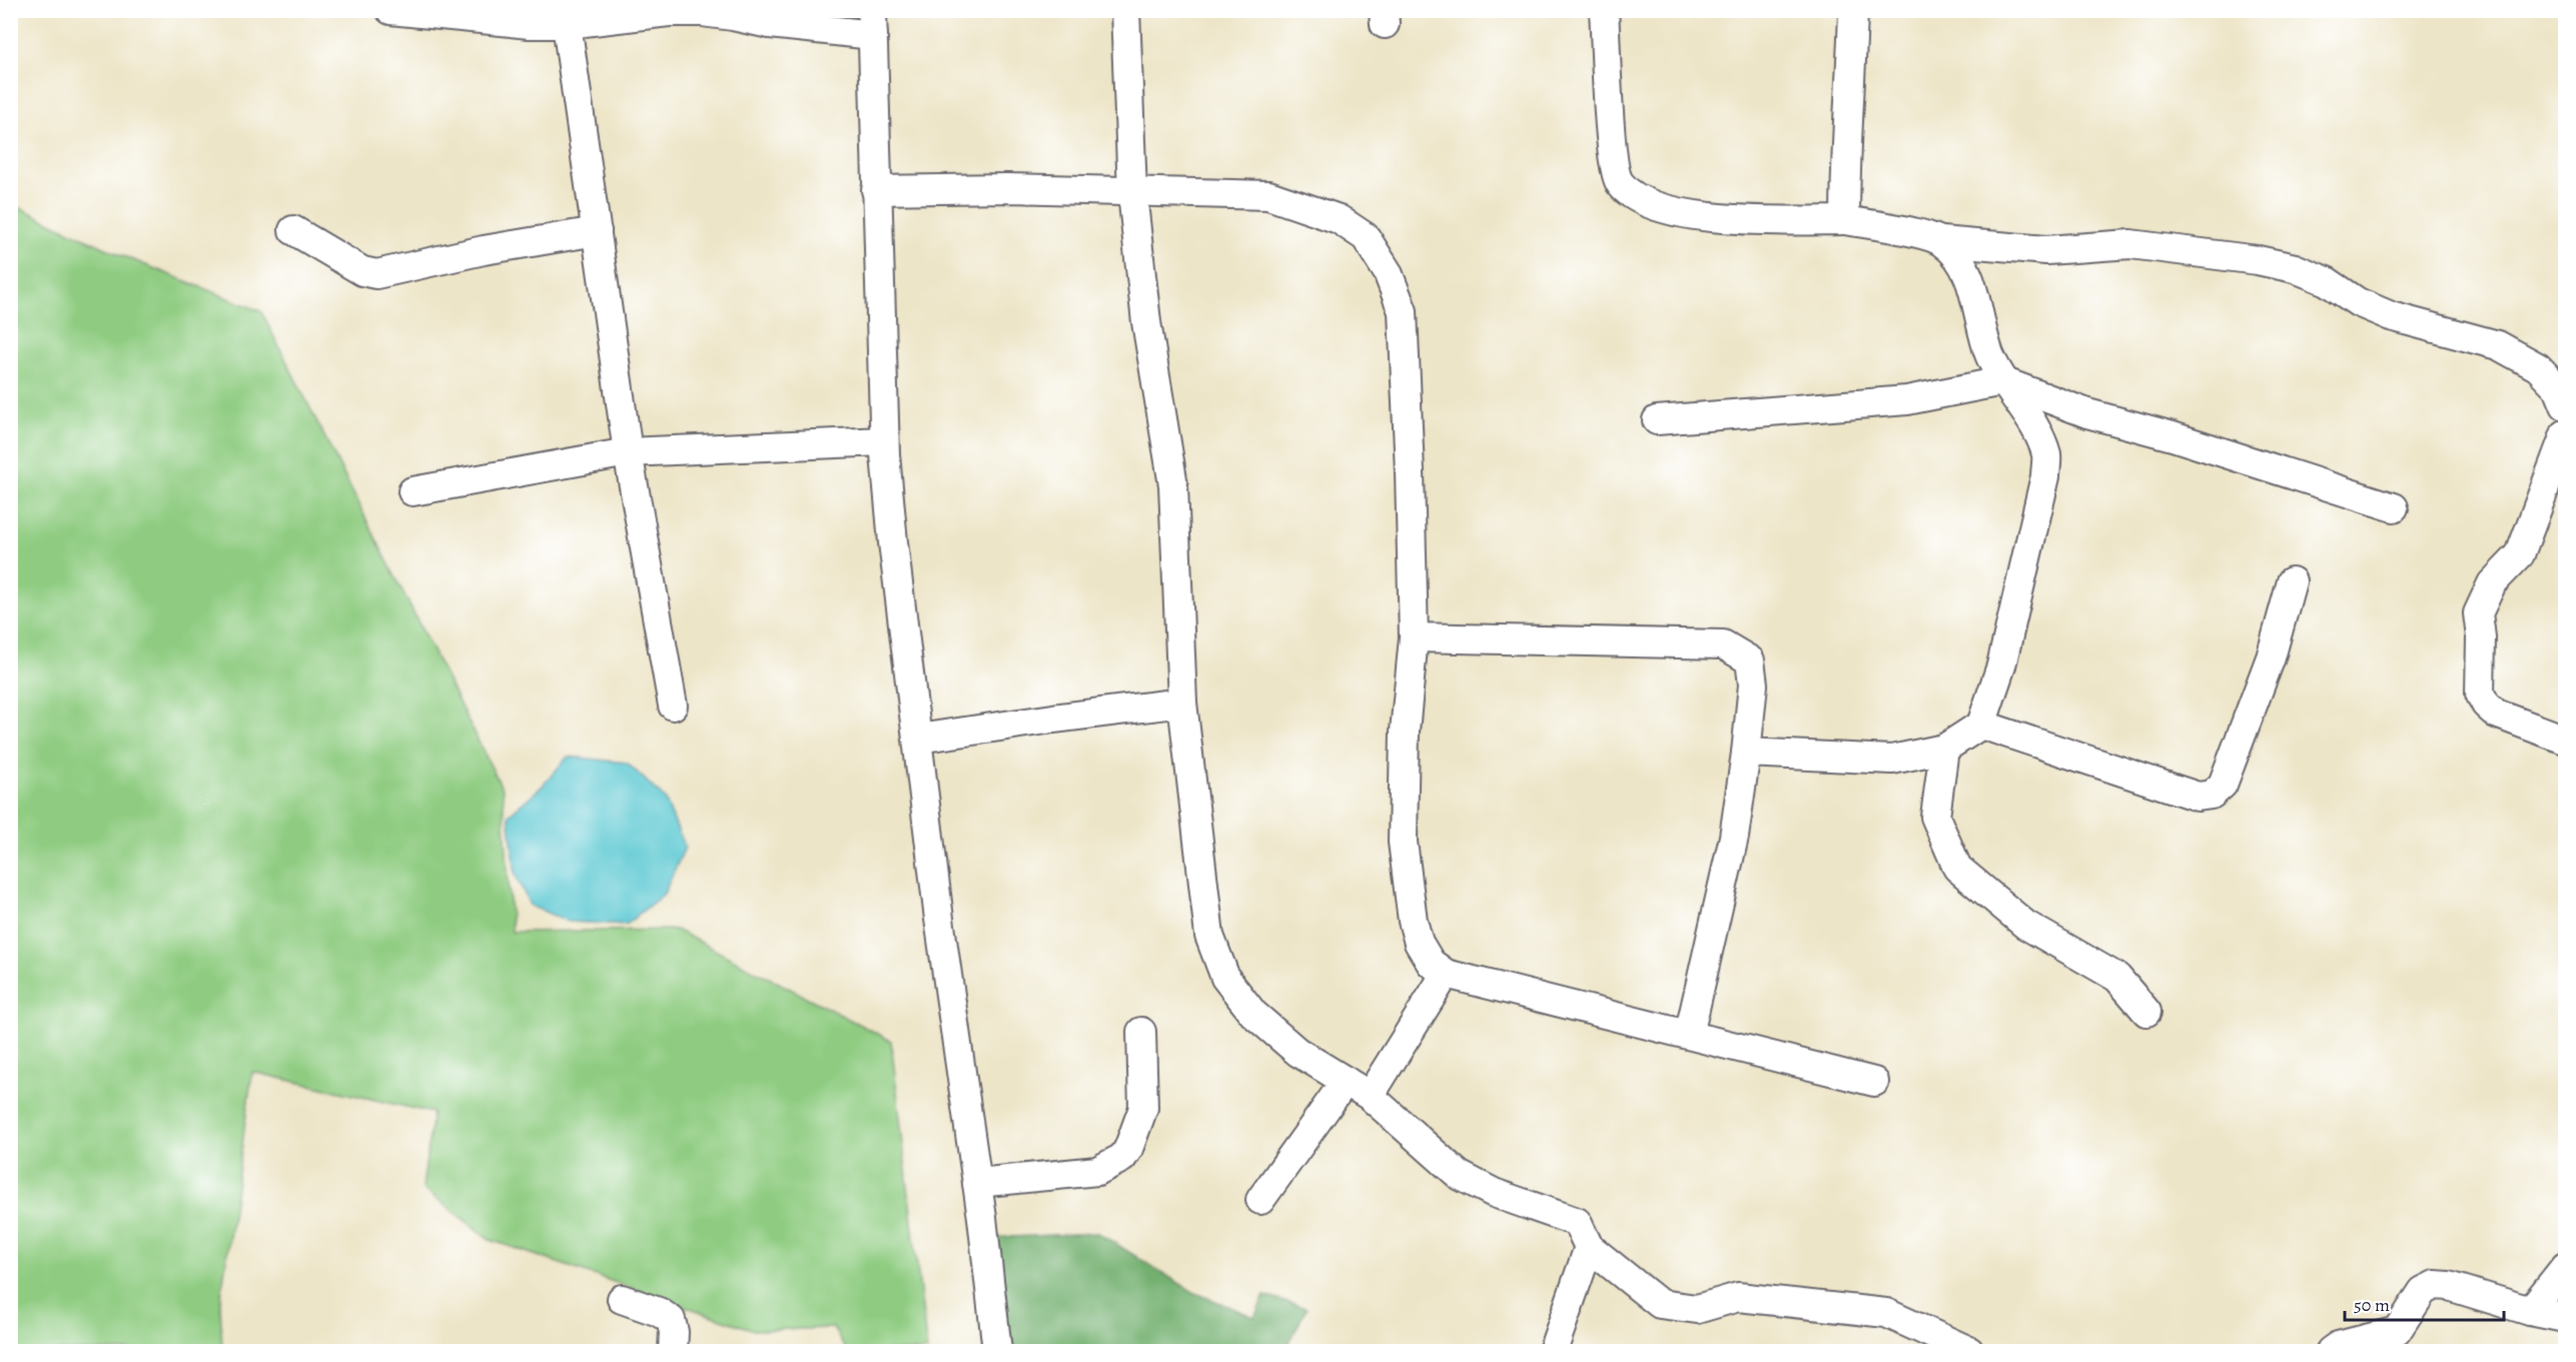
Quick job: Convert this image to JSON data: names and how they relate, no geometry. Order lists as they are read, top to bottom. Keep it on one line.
{"scale_bar":"50 m"}
